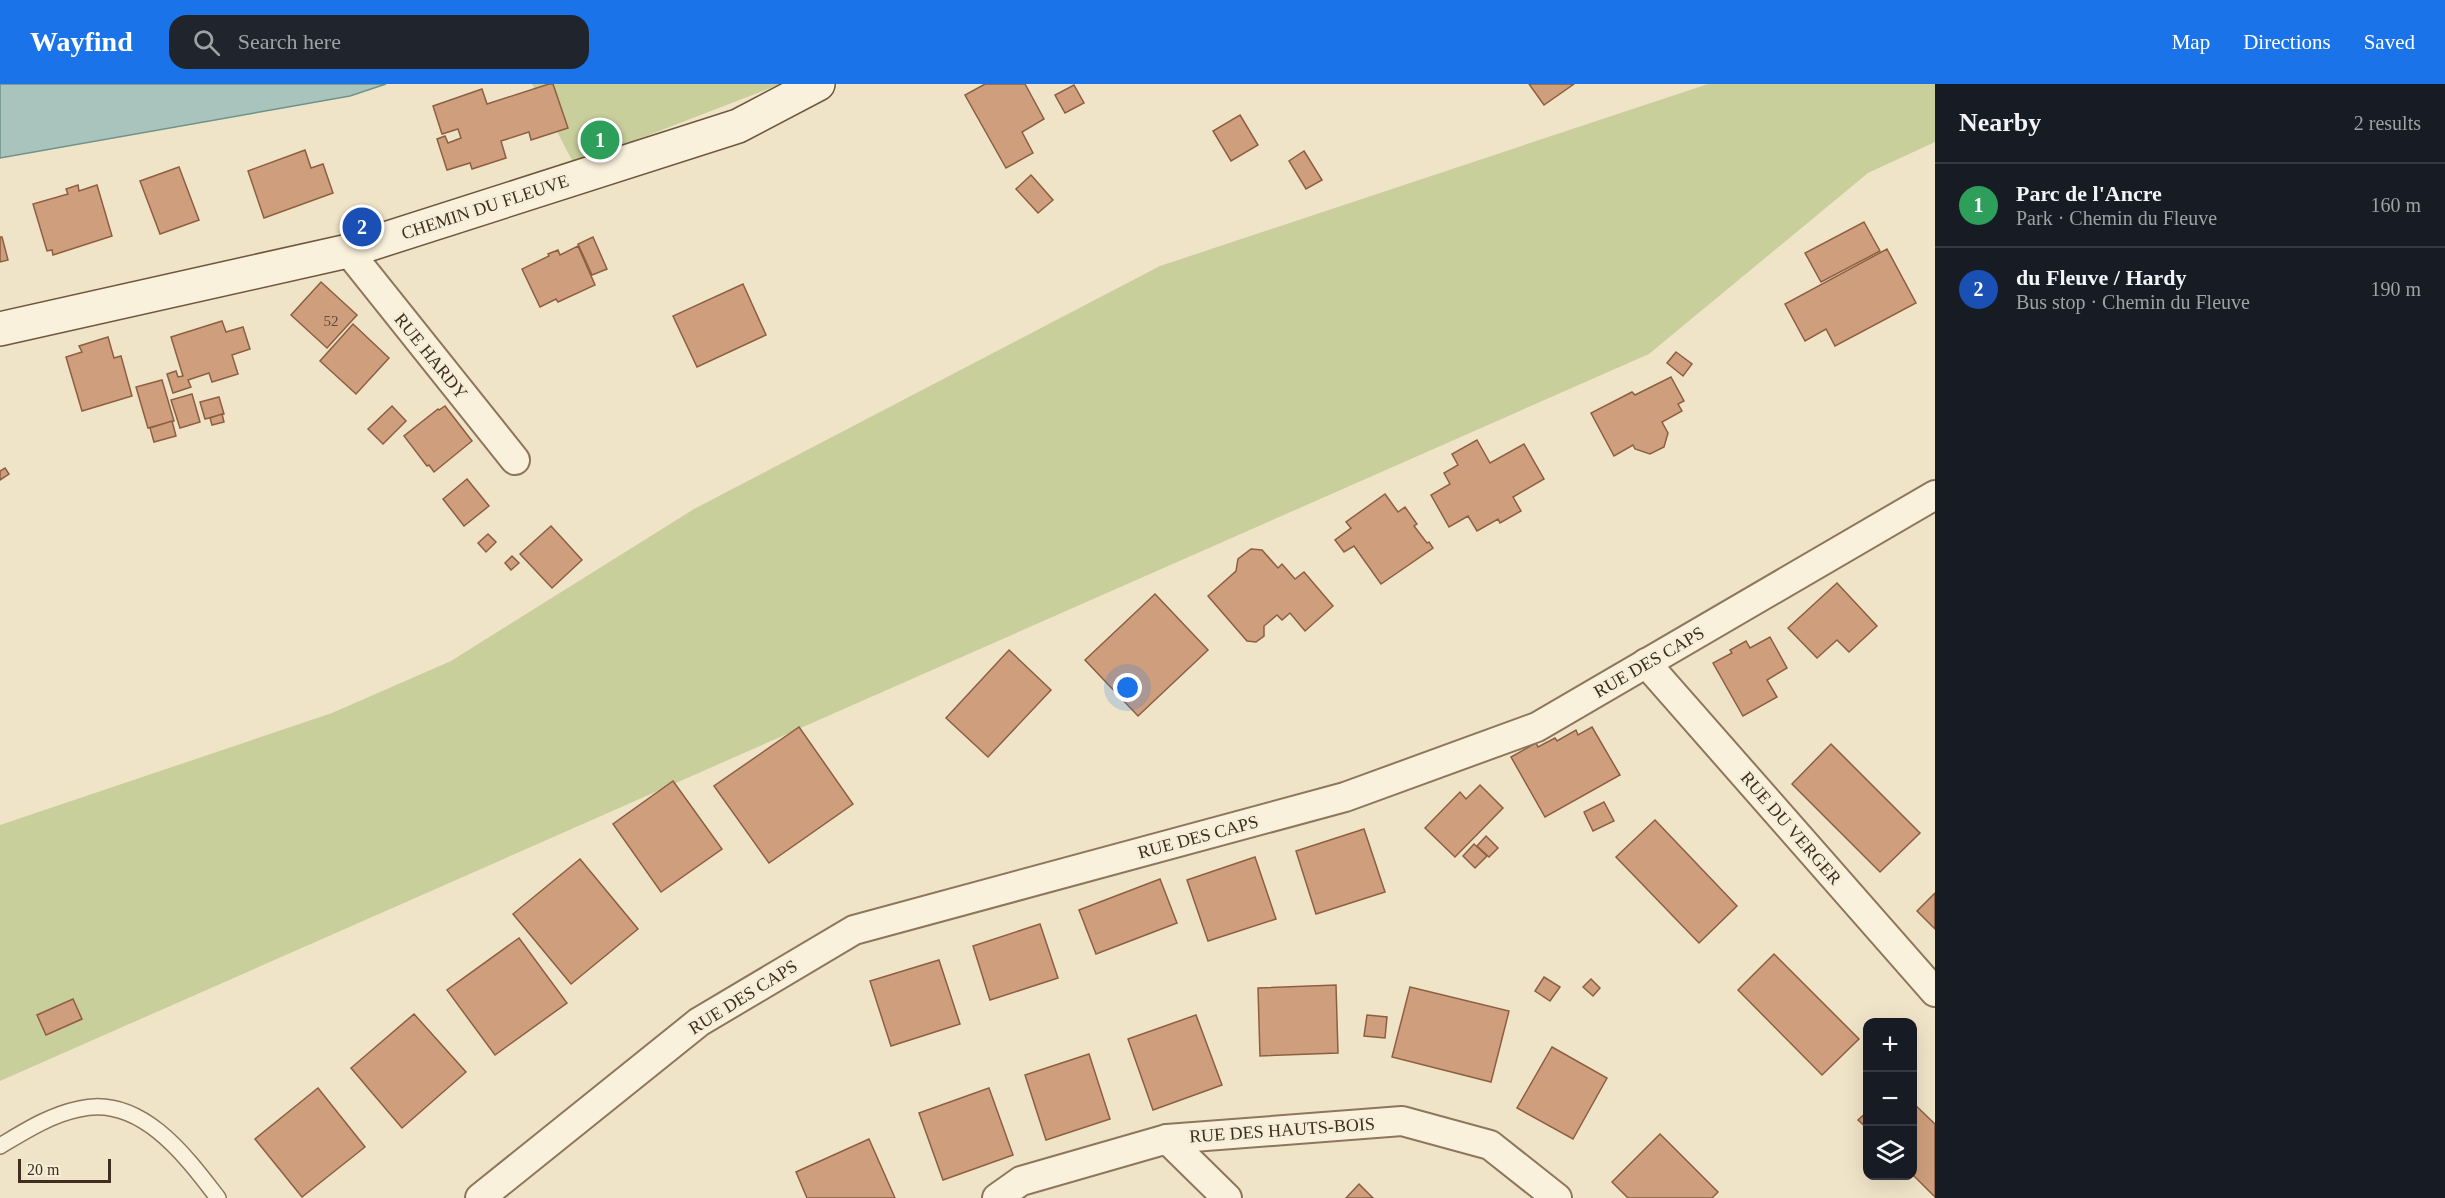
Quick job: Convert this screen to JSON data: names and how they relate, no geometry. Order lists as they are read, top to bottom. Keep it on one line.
{"streets":{"street":["CHEMIN DU FLEUVE","RUE HARDY","RUE DES CAPS","RUE DU VERGER","RUE DES HAUTS-BOIS"]},"crossings":[["CHEMIN DU FLEUVE","RUE HARDY"],["RUE DES CAPS","RUE DU VERGER"]],"house_numbers":["52"],"scale_bar":"20 m","page":{"header":"Wayfind","search":"Search here","nav":["Map","Directions","Saved"],"heading":["Nearby","2 results"],"pins":["1","2"],"list":[{"mark":"1","name":"Parc de l'Ancre","note":"Park · Chemin du Fleuve","value":"160 m"},{"mark":"2","name":"du Fleuve / Hardy","note":"Bus stop · Chemin du Fleuve","value":"190 m"}],"map_buttons":["+","−"],"scale":"20 m"}}
